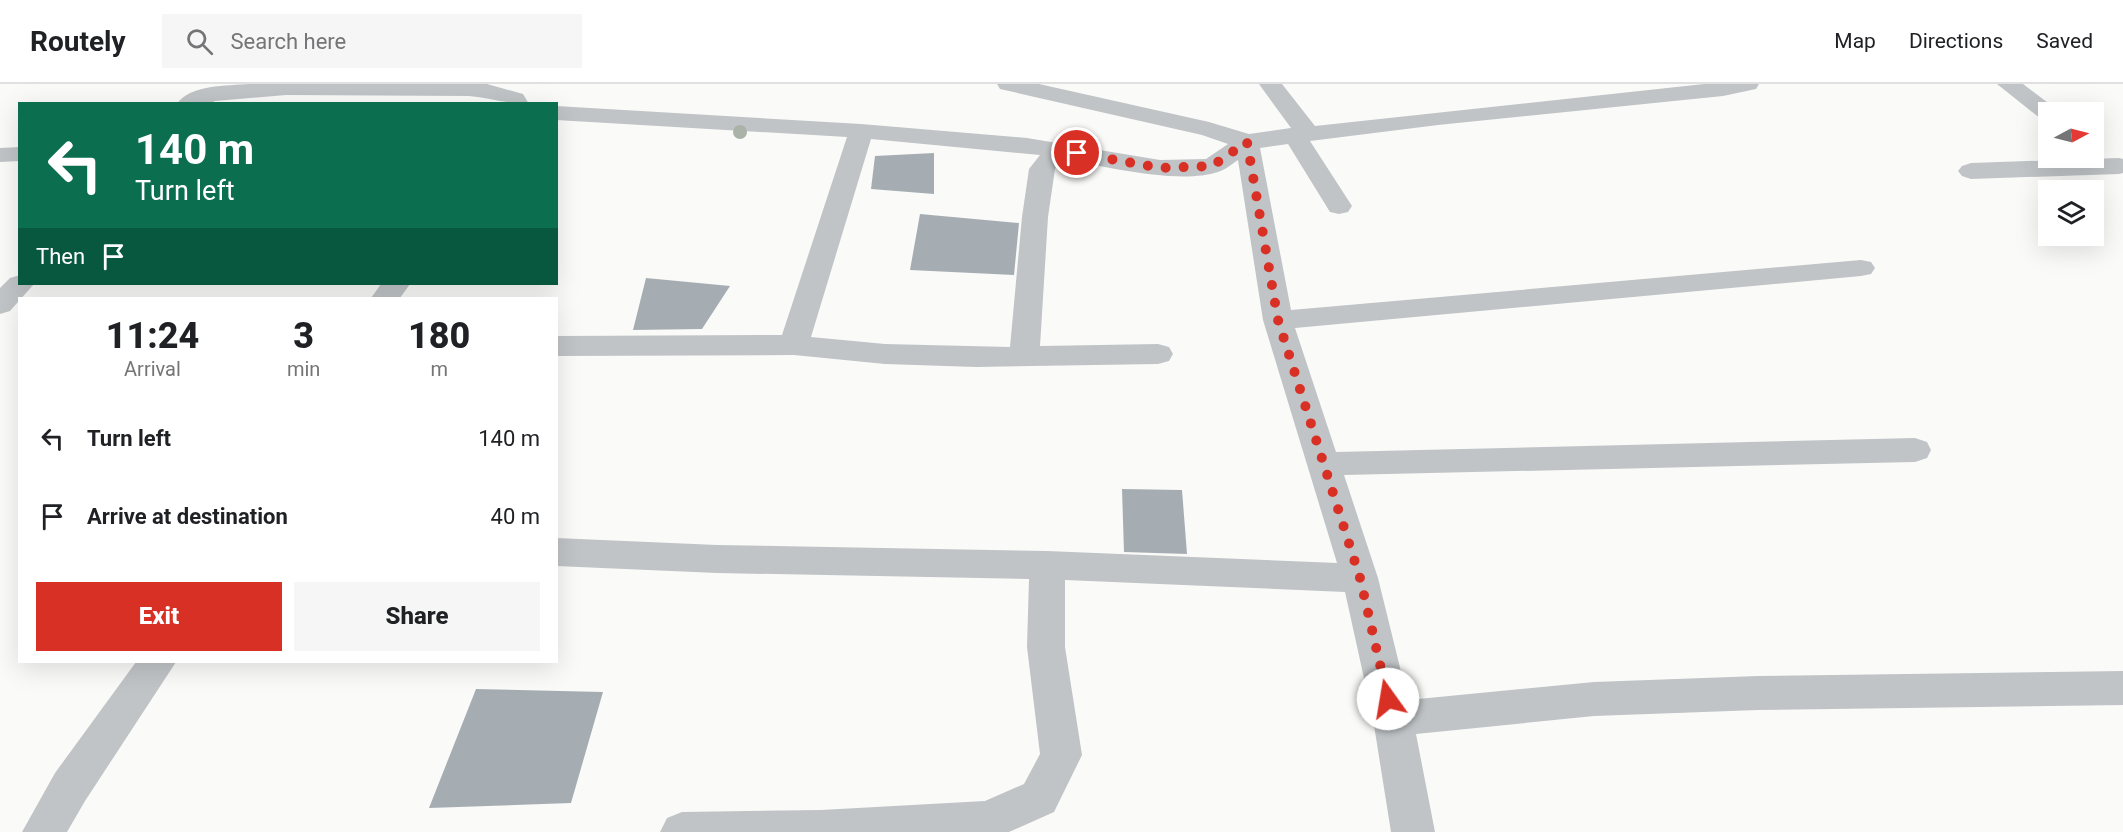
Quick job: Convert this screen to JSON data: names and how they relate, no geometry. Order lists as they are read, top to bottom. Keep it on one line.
{"north":"right","page":{"header":"Routely","search":"Search here","nav":["Map","Directions","Saved"],"turn":["140 m","Turn left"],"then":"Then","eta":["11:24","Arrival","3","min","180","m"],"list":[{"name":"Turn left","value":"140 m"},{"name":"Arrive at destination","value":"40 m"}],"buttons":["Exit","Share"]}}
